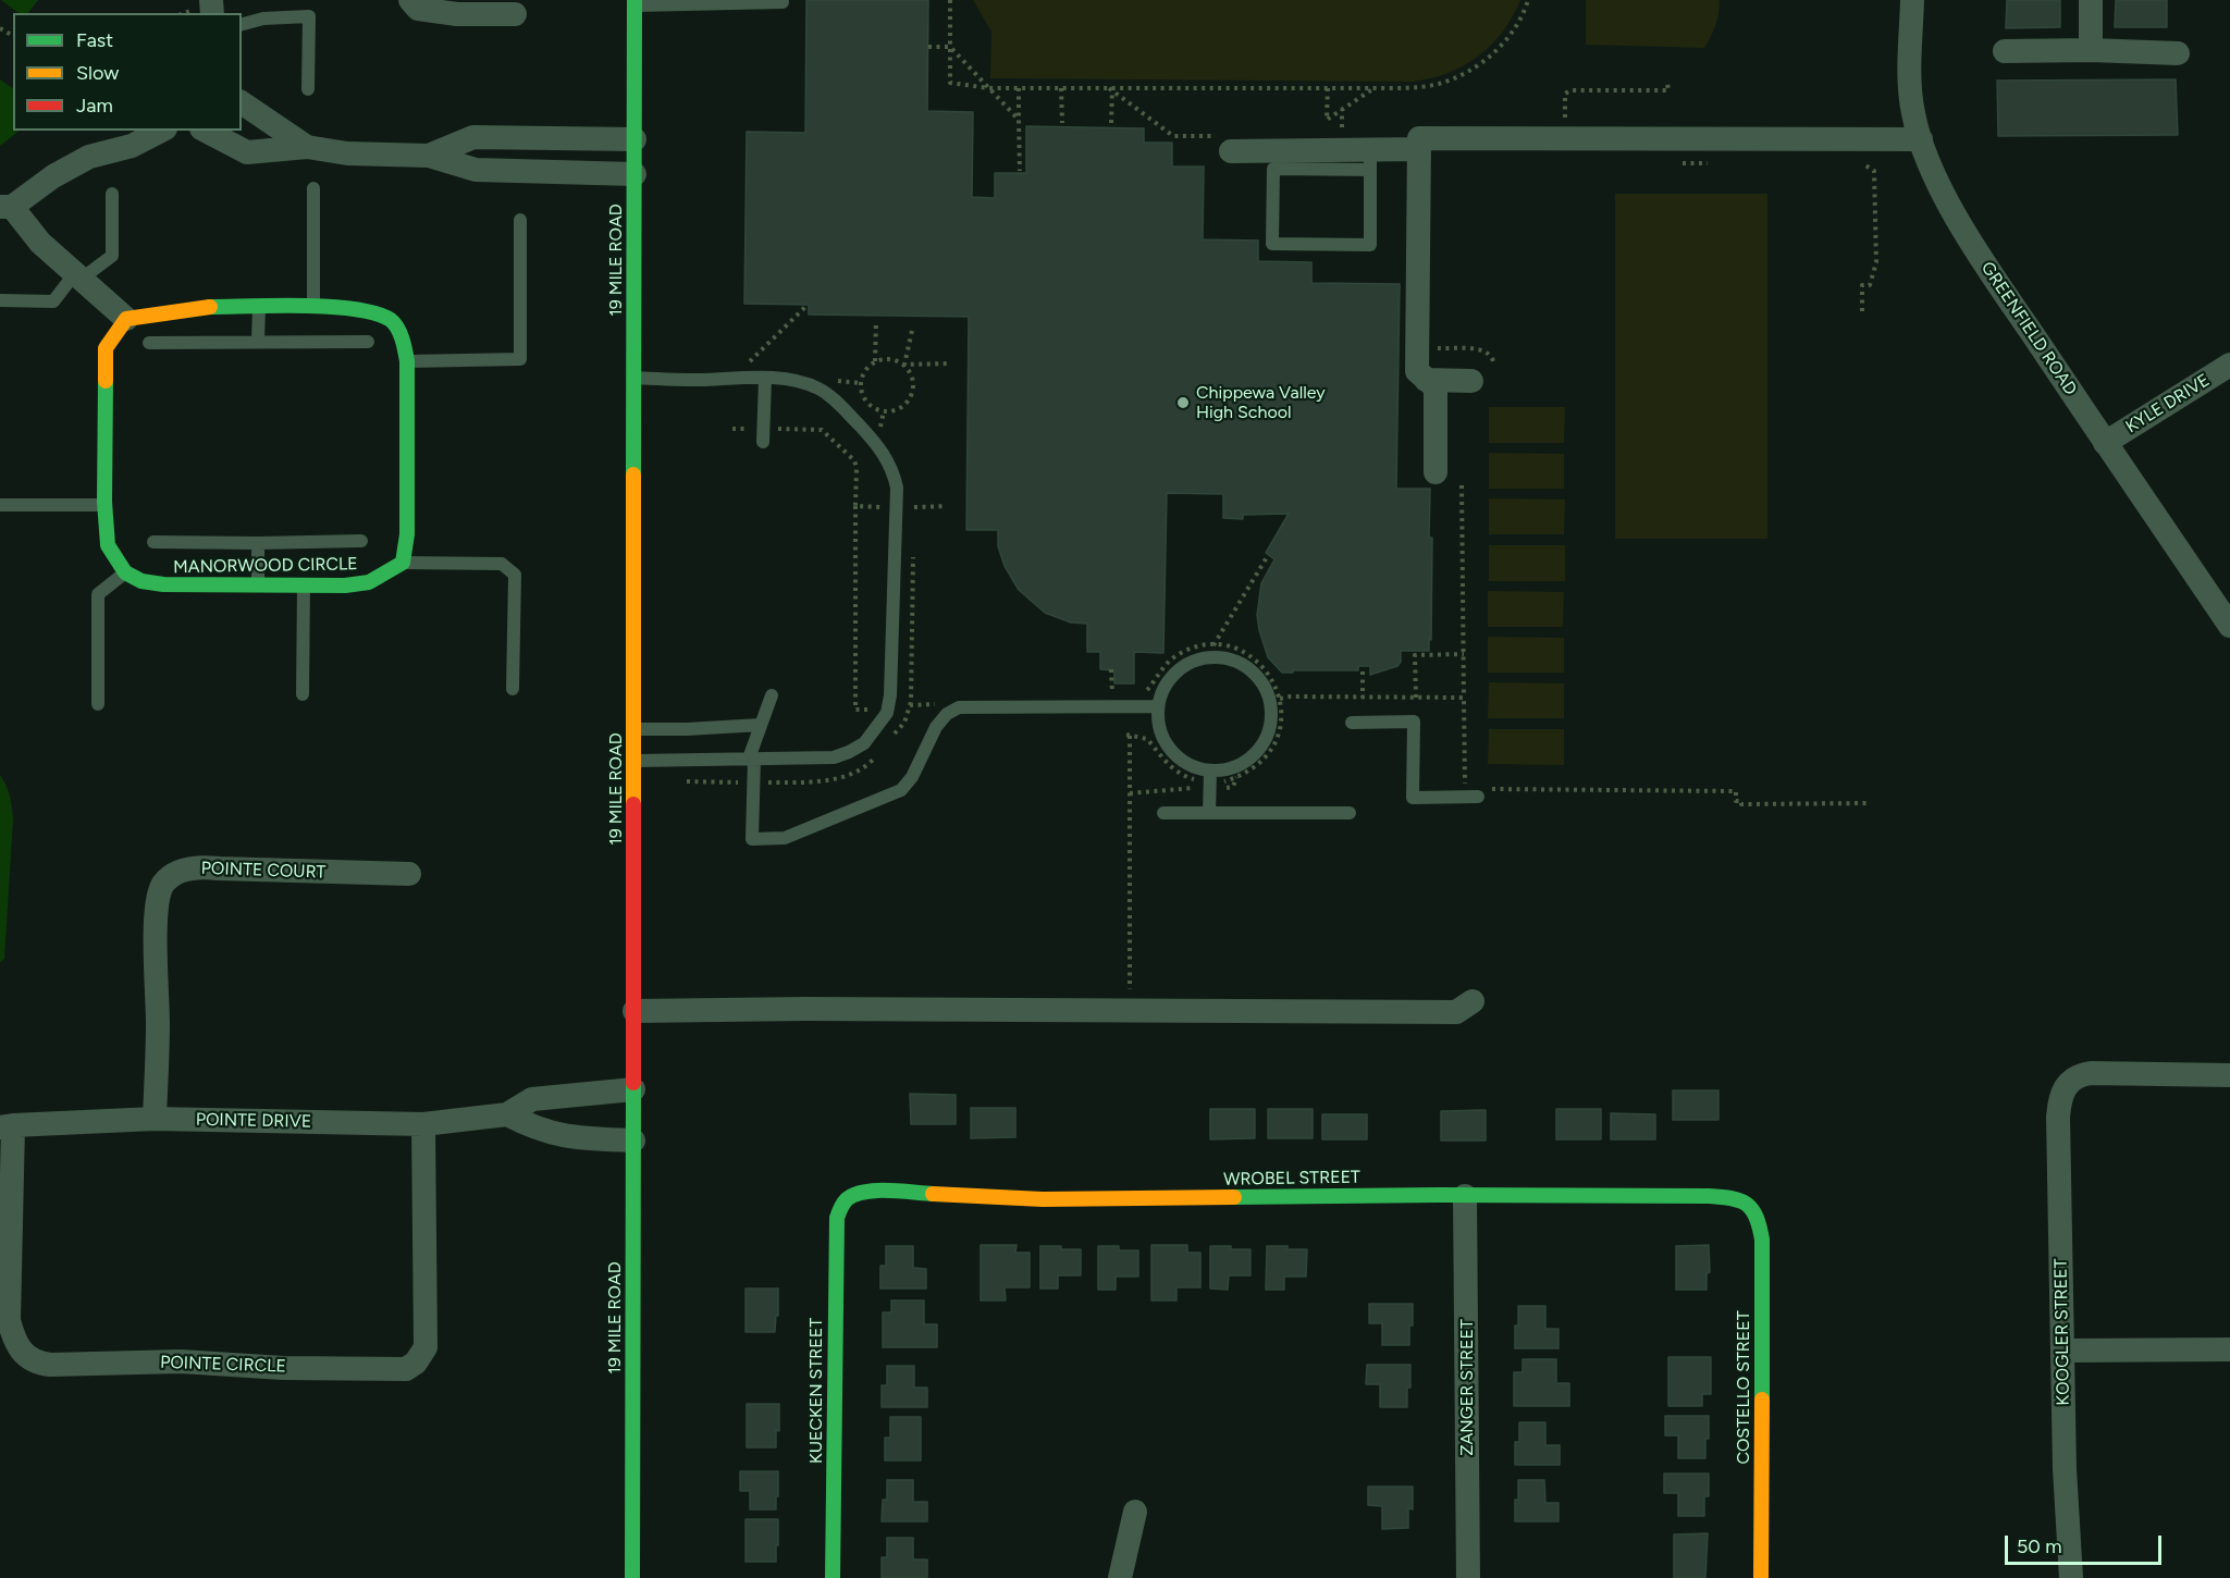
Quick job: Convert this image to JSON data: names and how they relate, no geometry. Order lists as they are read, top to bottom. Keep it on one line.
{"streets":{"street":["19 MILE ROAD","GREENFIELD ROAD","KYLE DRIVE","MANORWOOD CIRCLE","POINTE COURT","POINTE DRIVE","WROBEL STREET","KOOGLER STREET","POINTE CIRCLE","ZANGER STREET","COSTELLO STREET","KUECKEN STREET"]},"crossings":[["19 MILE ROAD","POINTE DRIVE"],["GREENFIELD ROAD","KYLE DRIVE"],["POINTE COURT","POINTE DRIVE"],["POINTE DRIVE","POINTE CIRCLE"],["WROBEL STREET","ZANGER STREET"],["WROBEL STREET","COSTELLO STREET"],["WROBEL STREET","KUECKEN STREET"]],"places":["Chippewa Valley High School"],"legend":["Fast","Slow","Jam"],"scale_bar":"50 m"}
